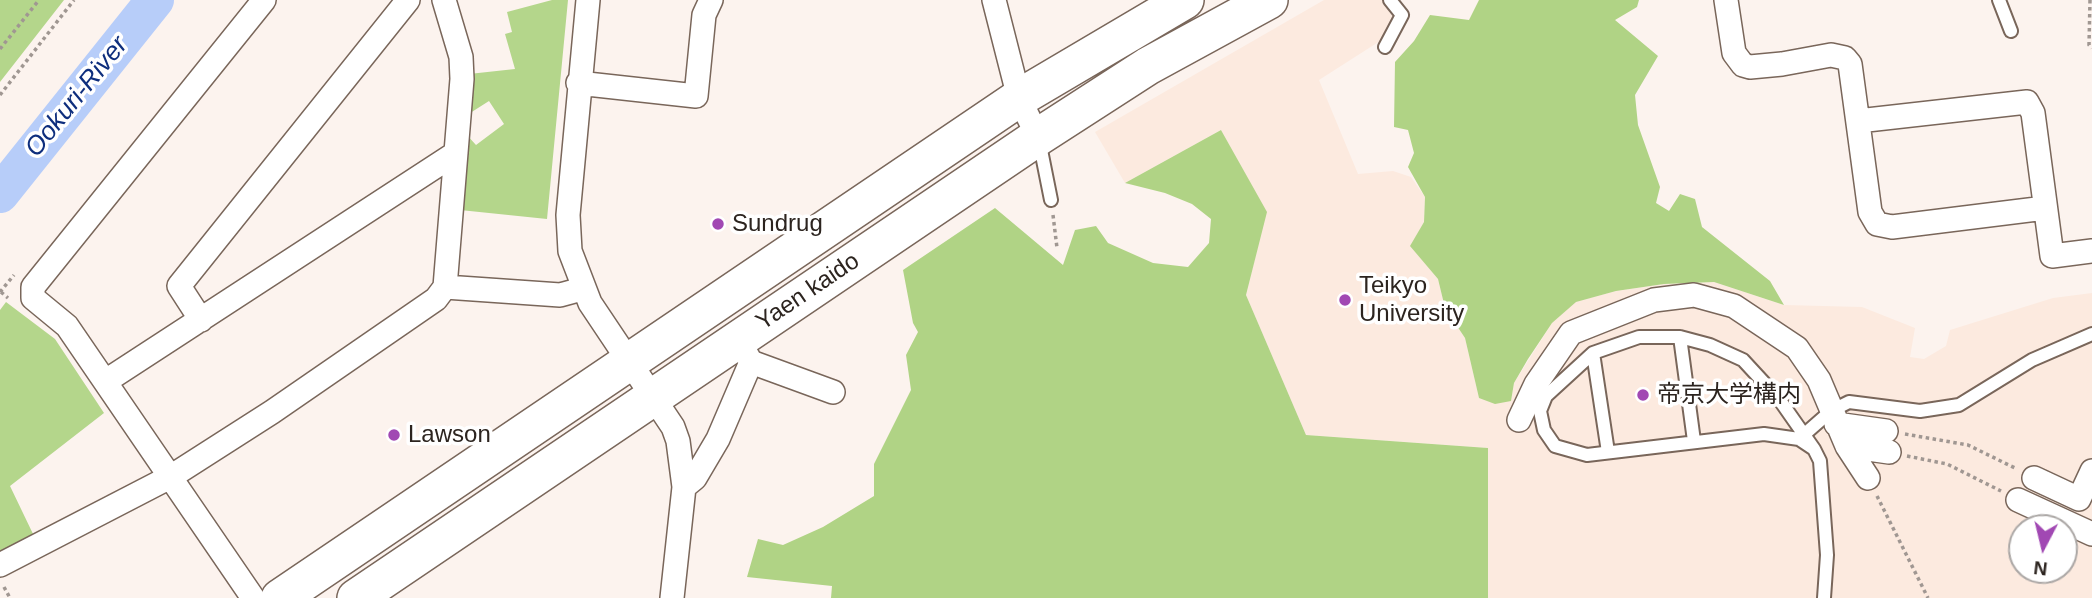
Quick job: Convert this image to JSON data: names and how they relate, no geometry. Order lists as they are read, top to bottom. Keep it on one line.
{"streets":{"main road":["Yaen kaido"]},"water":["Ookuri-River"],"places":["Sundrug","Teikyo University","帝京大学構内","Lawson"],"north":"bottom"}
